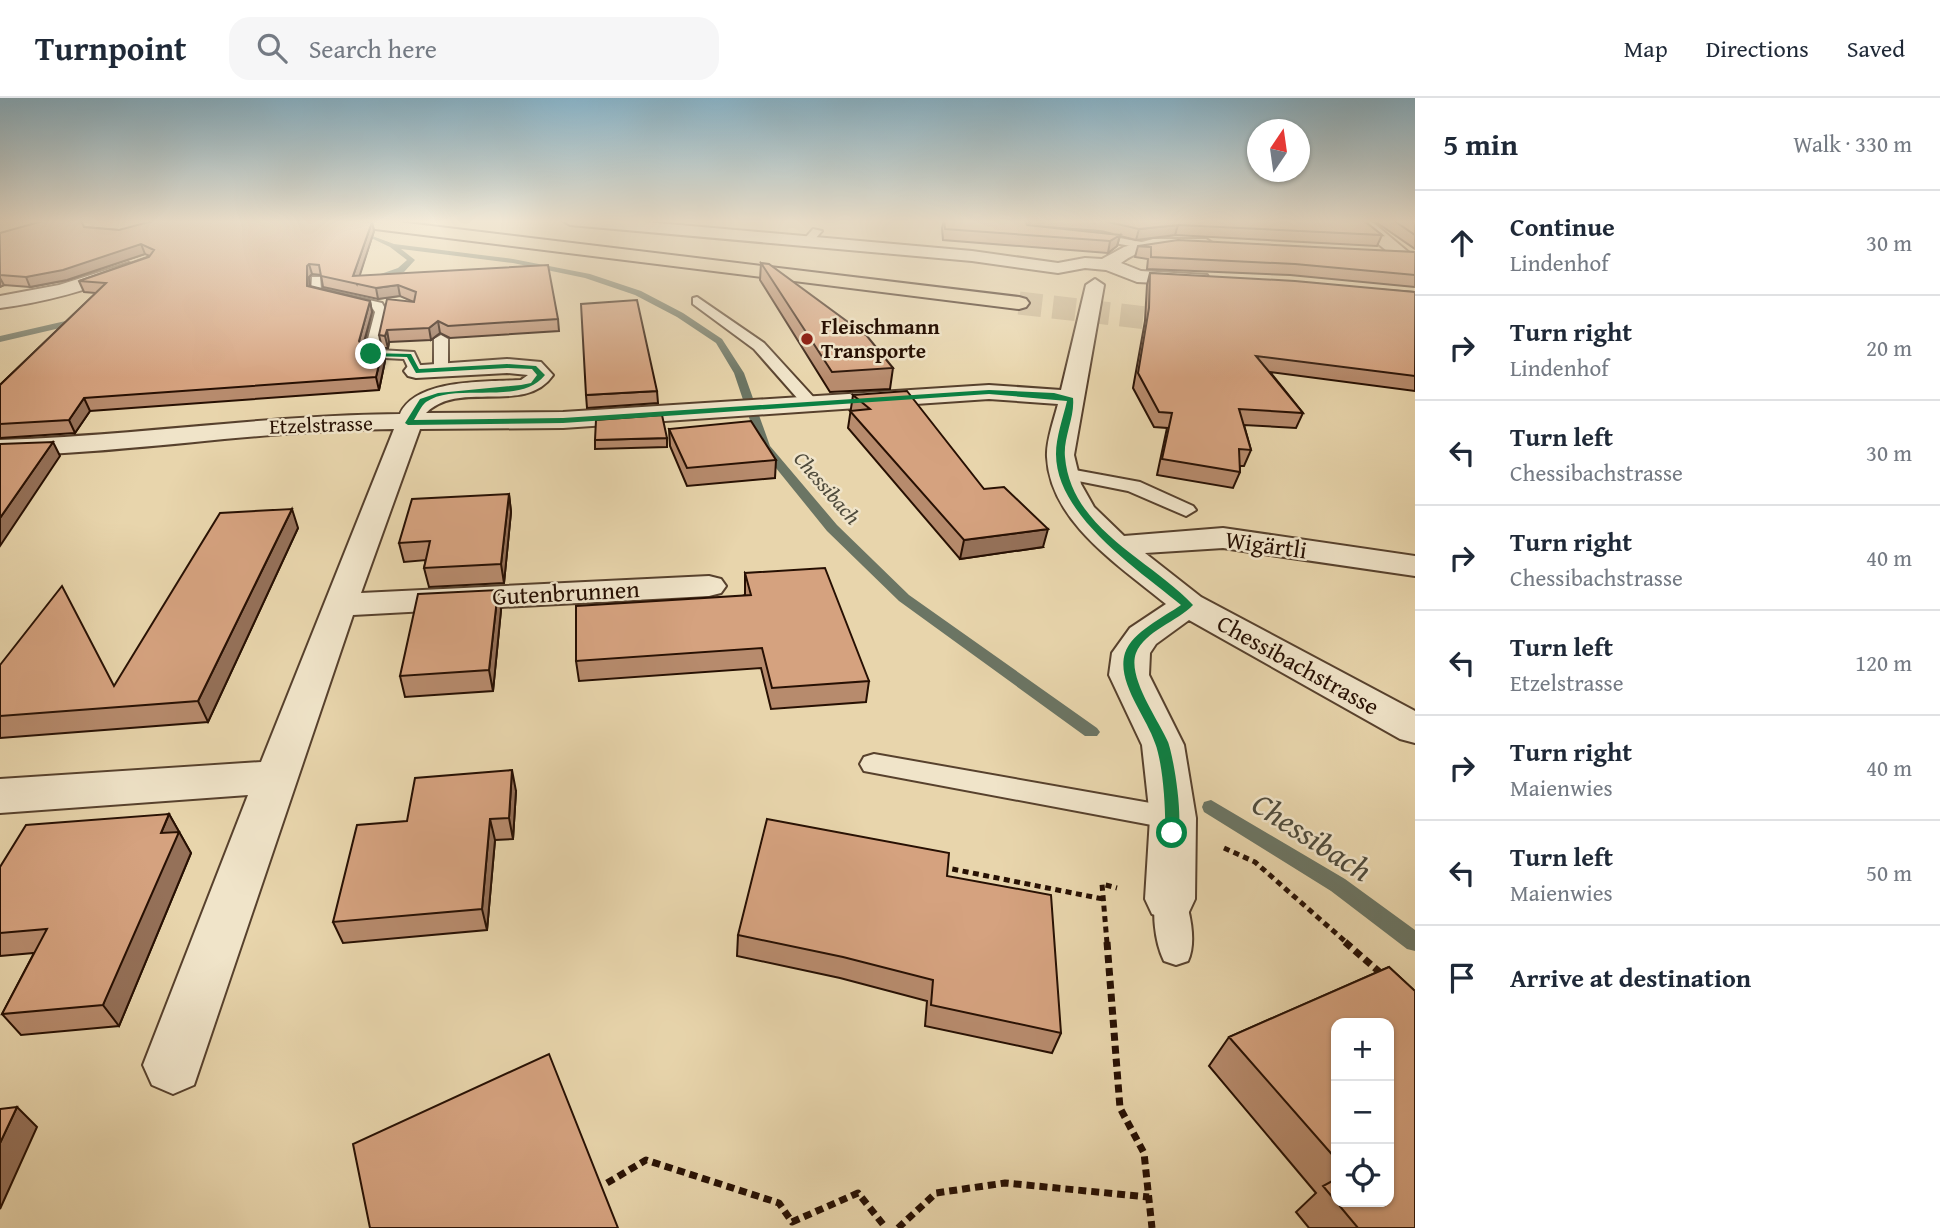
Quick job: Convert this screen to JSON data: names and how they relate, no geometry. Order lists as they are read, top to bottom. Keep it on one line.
{"streets":{"street":["Etzelstrasse","Wigärtli","Gutenbrunnen","Chessibachstrasse"]},"crossings":[["Etzelstrasse","Chessibachstrasse"],["Wigärtli","Chessibachstrasse"]],"water":["Chessibach"],"places":["Fleischmann Transporte"],"north":"top","page":{"header":"Turnpoint","search":"Search here","nav":["Map","Directions","Saved"],"heading":["5 min","Walk · 330 m"],"list":[["Continue","Lindenhof","30 m"],["Turn right","Lindenhof","20 m"],["Turn left","Chessibachstrasse","30 m"],["Turn right","Chessibachstrasse","40 m"],["Turn left","Etzelstrasse","120 m"],["Turn right","Maienwies","40 m"],["Turn left","Maienwies","50 m"],"Arrive at destination"],"map_buttons":["+","−"]}}
